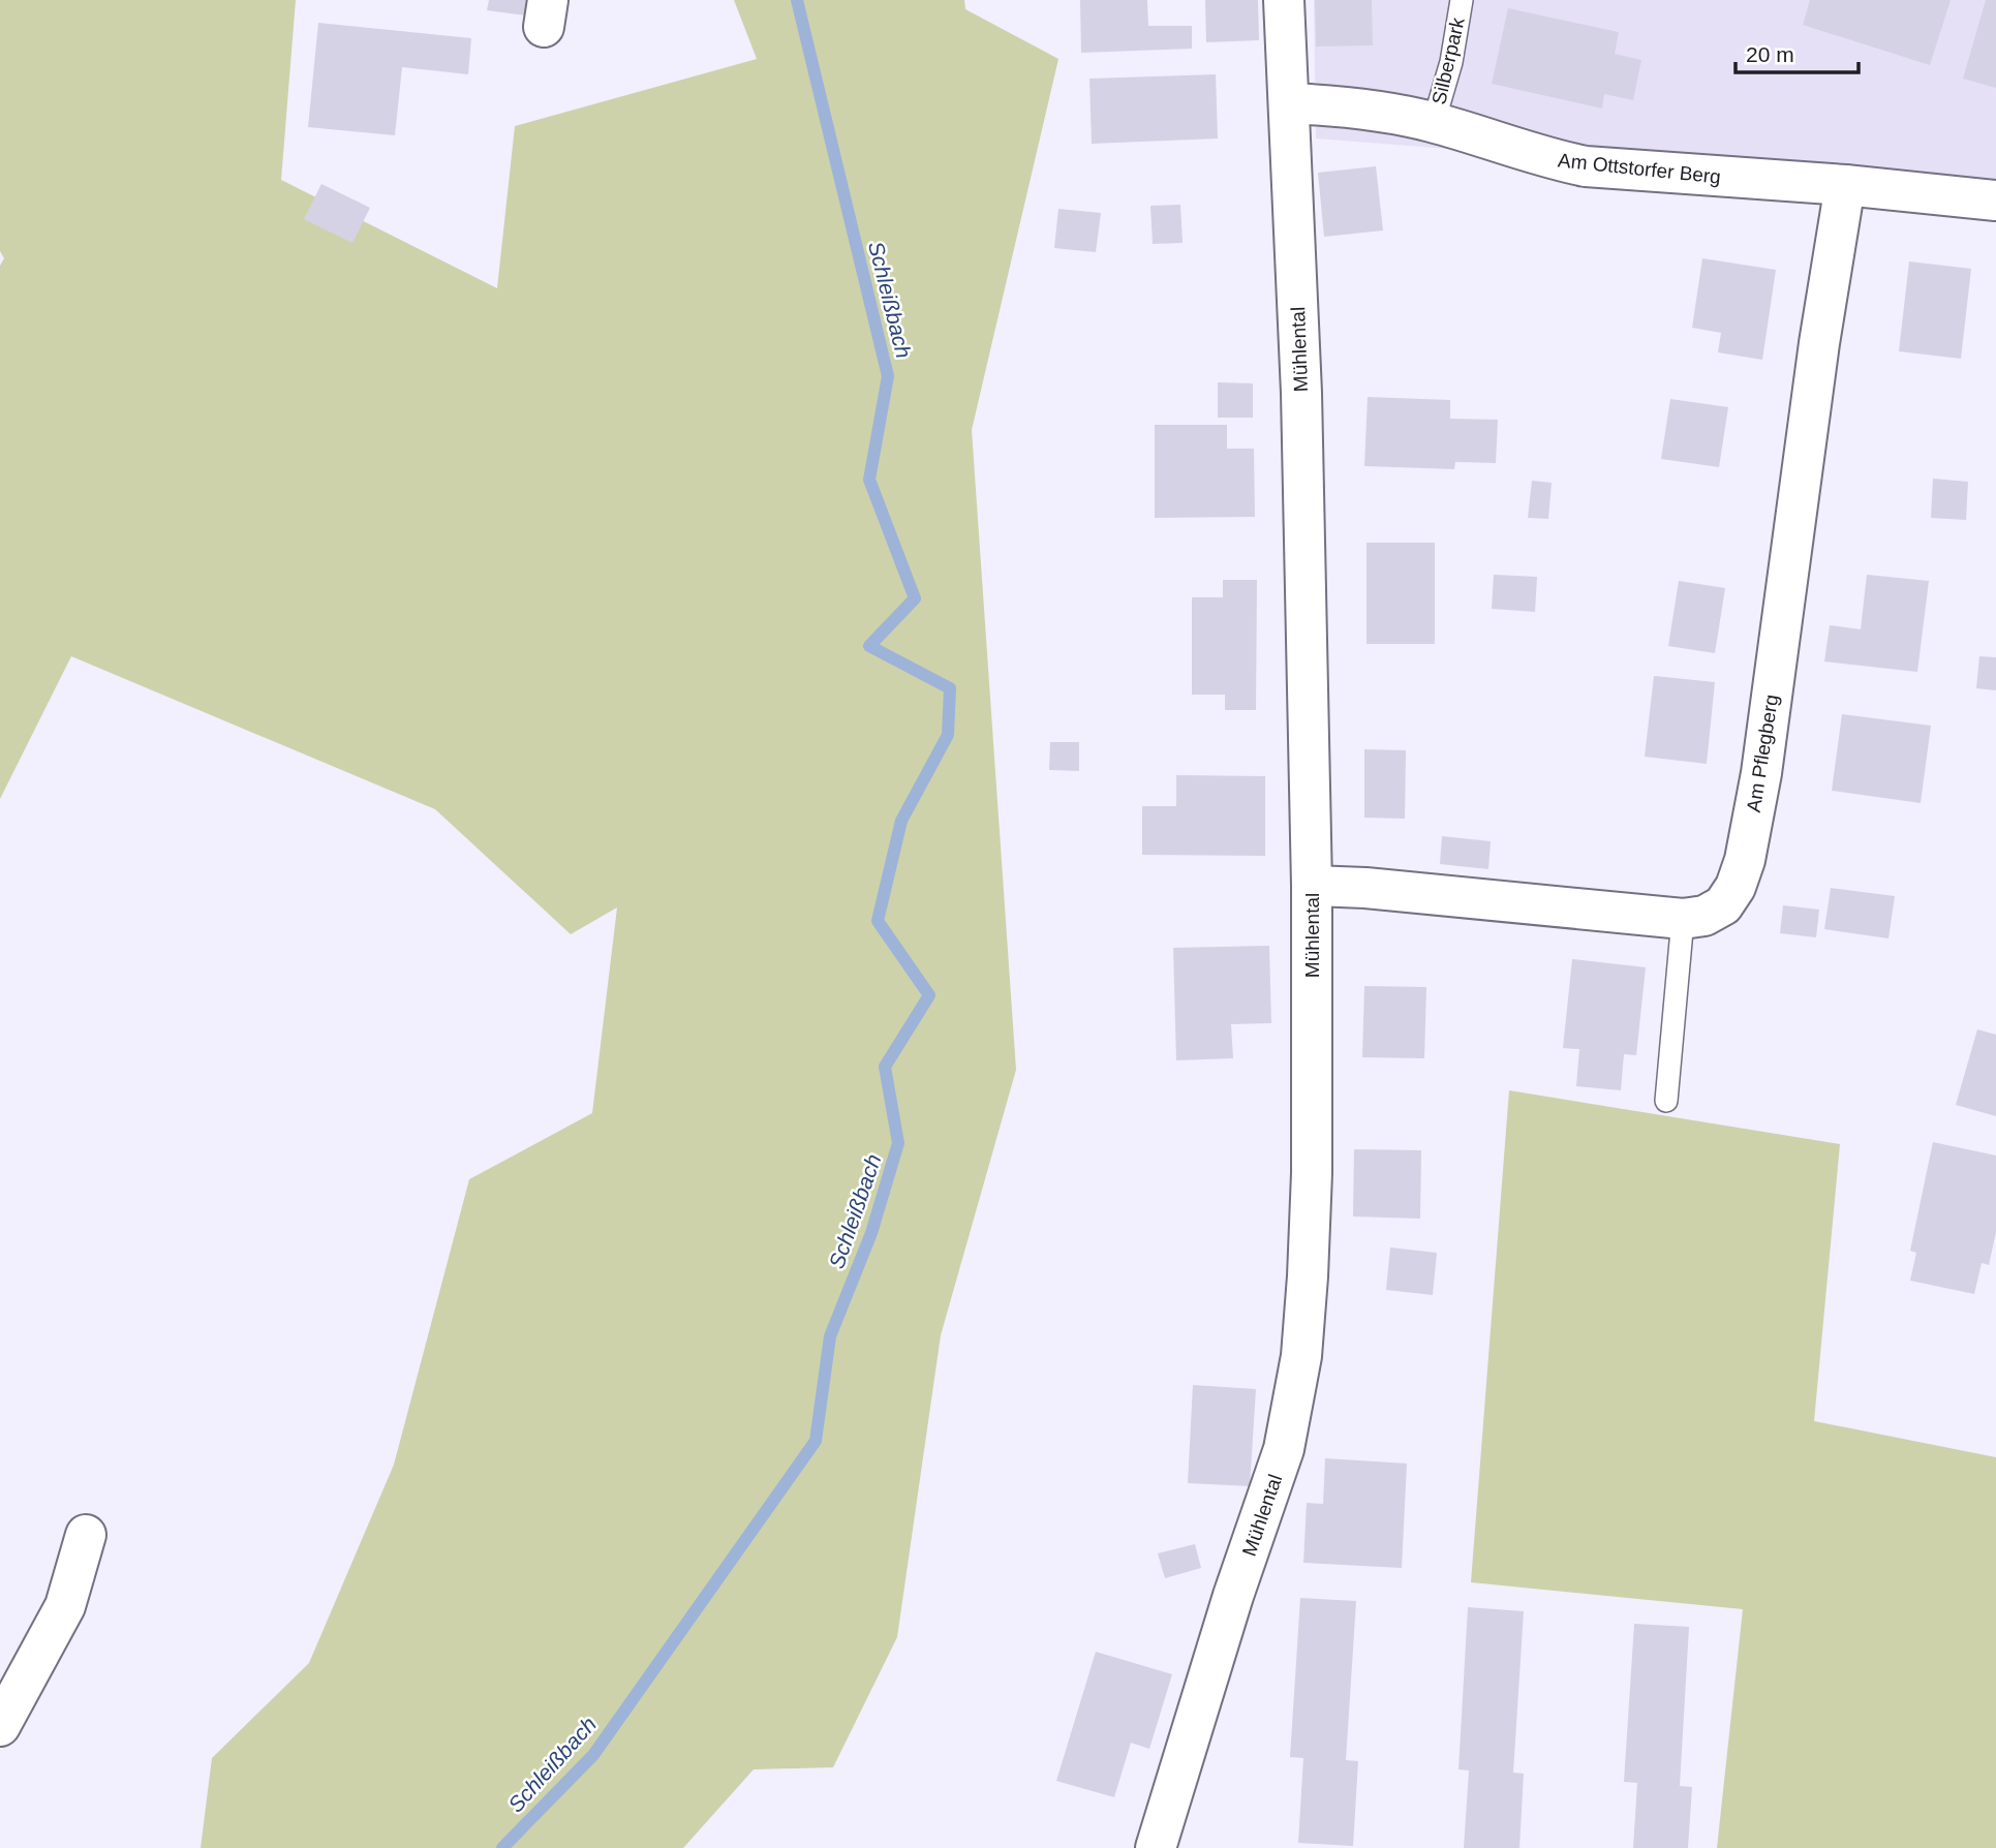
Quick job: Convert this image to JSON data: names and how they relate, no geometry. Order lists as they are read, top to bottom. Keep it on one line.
{"streets":{"street":["Am Ottstorfer Berg","Mühlental","Am Pflegberg"],"lane":["Silberpark"]},"crossings":[["Silberpark","Am Ottstorfer Berg"],["Am Ottstorfer Berg","Mühlental"],["Am Ottstorfer Berg","Am Pflegberg"],["Mühlental","Am Pflegberg"]],"water":["Schleißbach"],"scale_bar":"20 m"}
